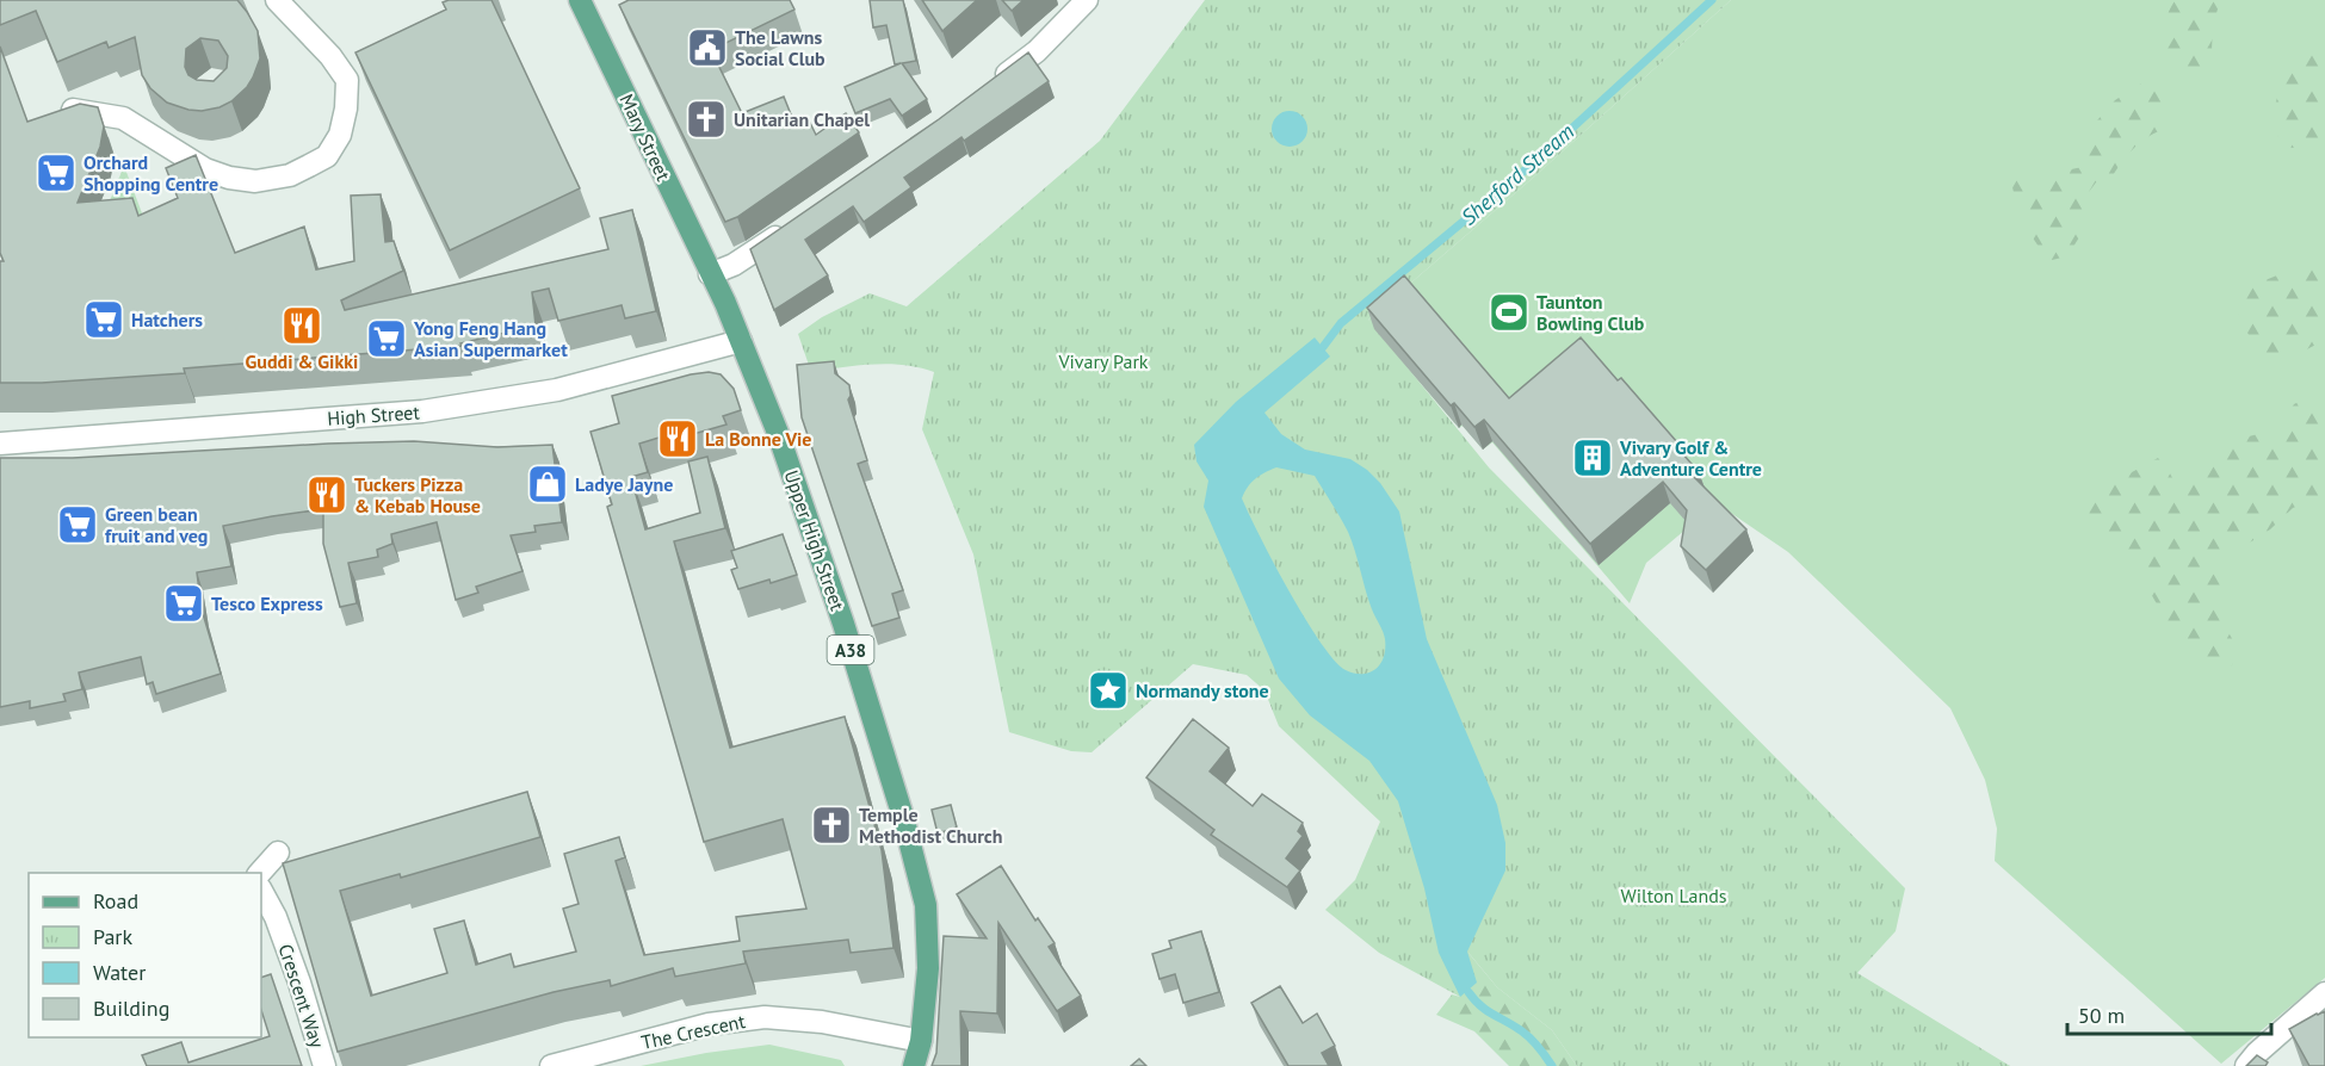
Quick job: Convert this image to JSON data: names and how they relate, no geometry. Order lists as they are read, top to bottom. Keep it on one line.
{"streets":{"main road":["Mary Street","Upper High Street","A38"],"street":["High Street","Crescent Way","The Crescent"]},"crossings":[["Mary Street","Upper High Street"],["High Street","Upper High Street"],["Upper High Street","The Crescent"]],"water":["Sherford Stream"],"parks":["Vivary Park","Wilton Lands"],"places":{"public building":["The Lawns Social Club"],"church":["Unitarian Chapel","Temple Methodist Church"],"supermarket":["Orchard Shopping Centre","Hatchers","Yong Feng Hang Asian Supermarket","Green bean fruit and veg","Tesco Express"],"sports":["Taunton Bowling Club"],"restaurant":["Guddi & Gikki","La Bonne Vie","Tuckers Pizza & Kebab House"],"building":["Vivary Golf & Adventure Centre"],"shop":["Ladye Jayne"],"place":["Normandy stone"]},"legend":["Road","Park","Water","Building"],"scale_bar":"50 m"}
